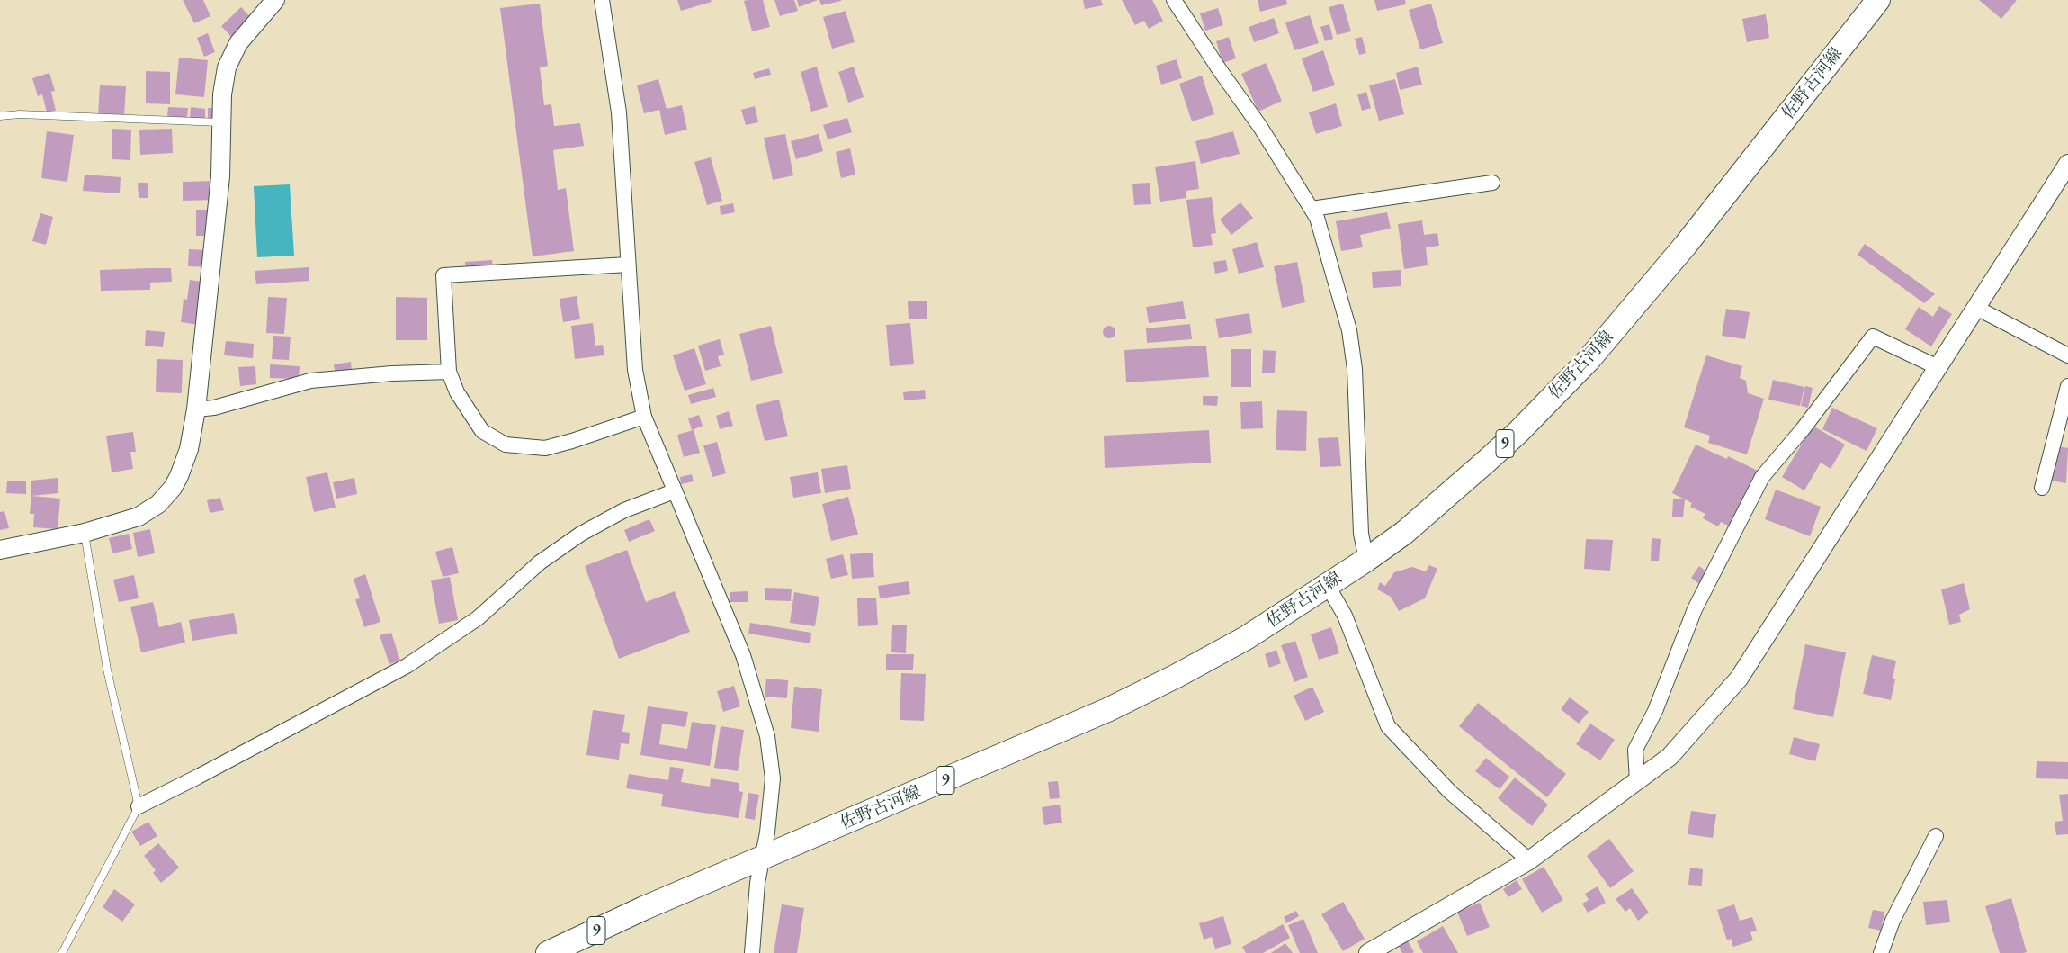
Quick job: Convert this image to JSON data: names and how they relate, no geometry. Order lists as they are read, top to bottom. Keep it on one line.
{"streets":{"main road":["佐野古河線","9"]}}
